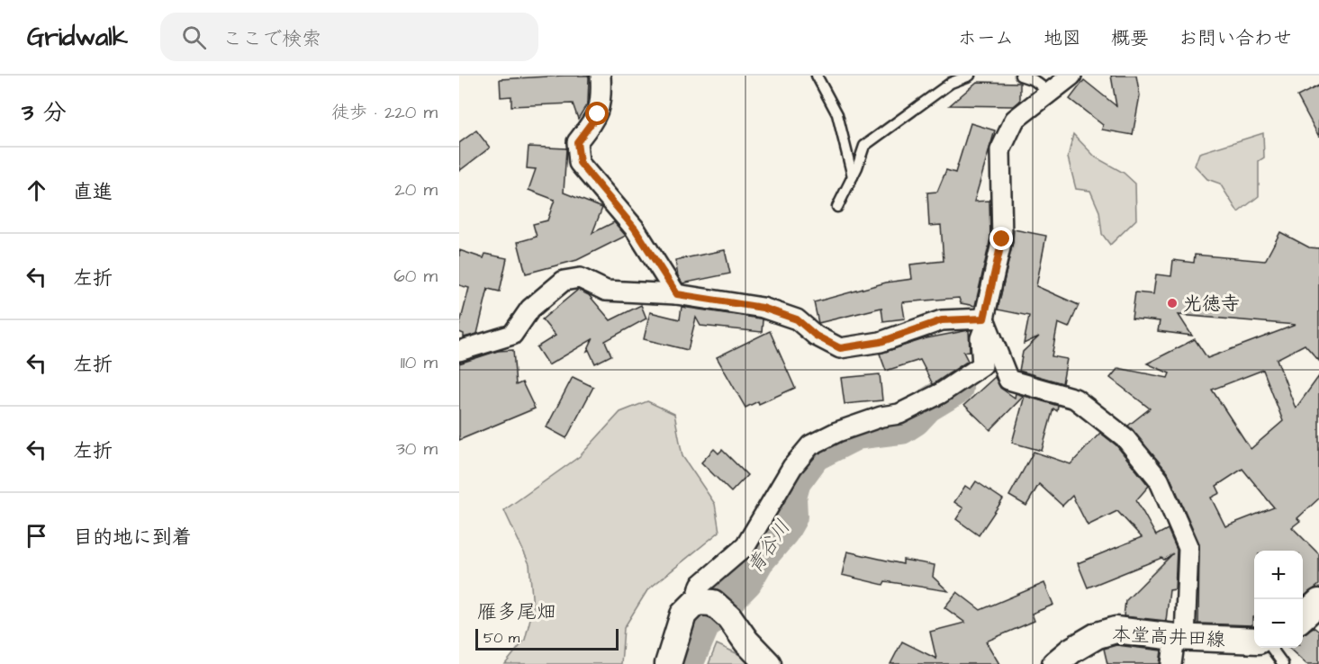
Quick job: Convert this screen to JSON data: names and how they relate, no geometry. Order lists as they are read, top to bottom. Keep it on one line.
{"streets":{"main road":["本堂高井田線"]},"districts":["雁多尾畑"],"water":["青谷川"],"places":["光徳寺"],"scale_bar":"50 m","page":{"header":"Gridwalk","search":"ここで検索","nav":["ホーム","地図","概要","お問い合わせ"],"heading":["3 分","徒歩 · 220 m"],"list":[["直進","20 m"],["左折","60 m"],["左折","110 m"],["左折","30 m"],"目的地に到着"],"map_buttons":["+","−"],"scale":"50 m"}}
